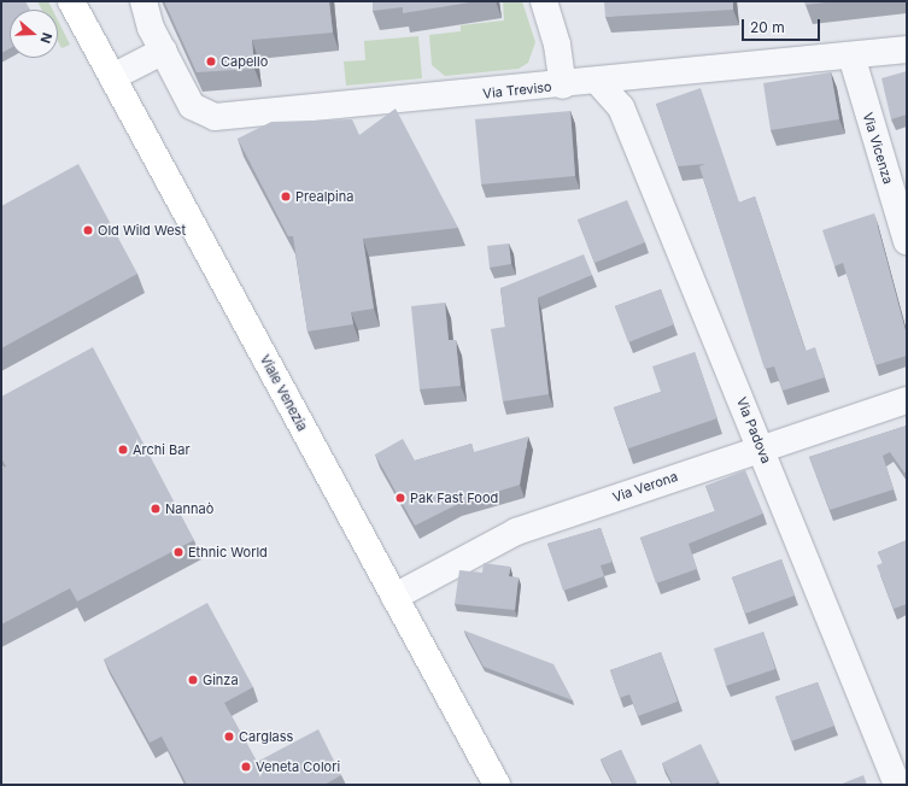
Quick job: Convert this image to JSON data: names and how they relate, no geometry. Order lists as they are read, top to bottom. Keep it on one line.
{"streets":{"main road":["Viale Venezia"],"street":["Via Treviso","Via Vicenza","Via Padova","Via Verona"]},"crossings":[["Via Treviso","Via Vicenza"],["Via Treviso","Via Padova"],["Viale Venezia","Via Verona"],["Via Padova","Via Verona"]],"places":["Capello","Prealpina","Old Wild West","Archi Bar","Pak Fast Food","Nannaò","Ethnic World","Ginza","Carglass","Veneta Colori"],"scale_bar":"20 m","north":"right"}
